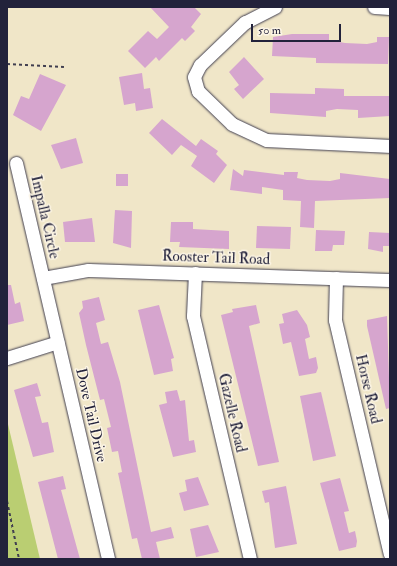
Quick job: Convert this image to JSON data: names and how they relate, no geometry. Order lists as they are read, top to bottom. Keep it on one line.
{"streets":{"street":["Impalla Circle","Rooster Tail Road","Horse Road","Gazelle Road","Dove Tail Drive"]},"crossings":[["Impalla Circle","Rooster Tail Road"],["Impalla Circle","Dove Tail Drive"],["Rooster Tail Road","Horse Road"],["Rooster Tail Road","Gazelle Road"],["Rooster Tail Road","Dove Tail Drive"]],"scale_bar":"50 m"}
